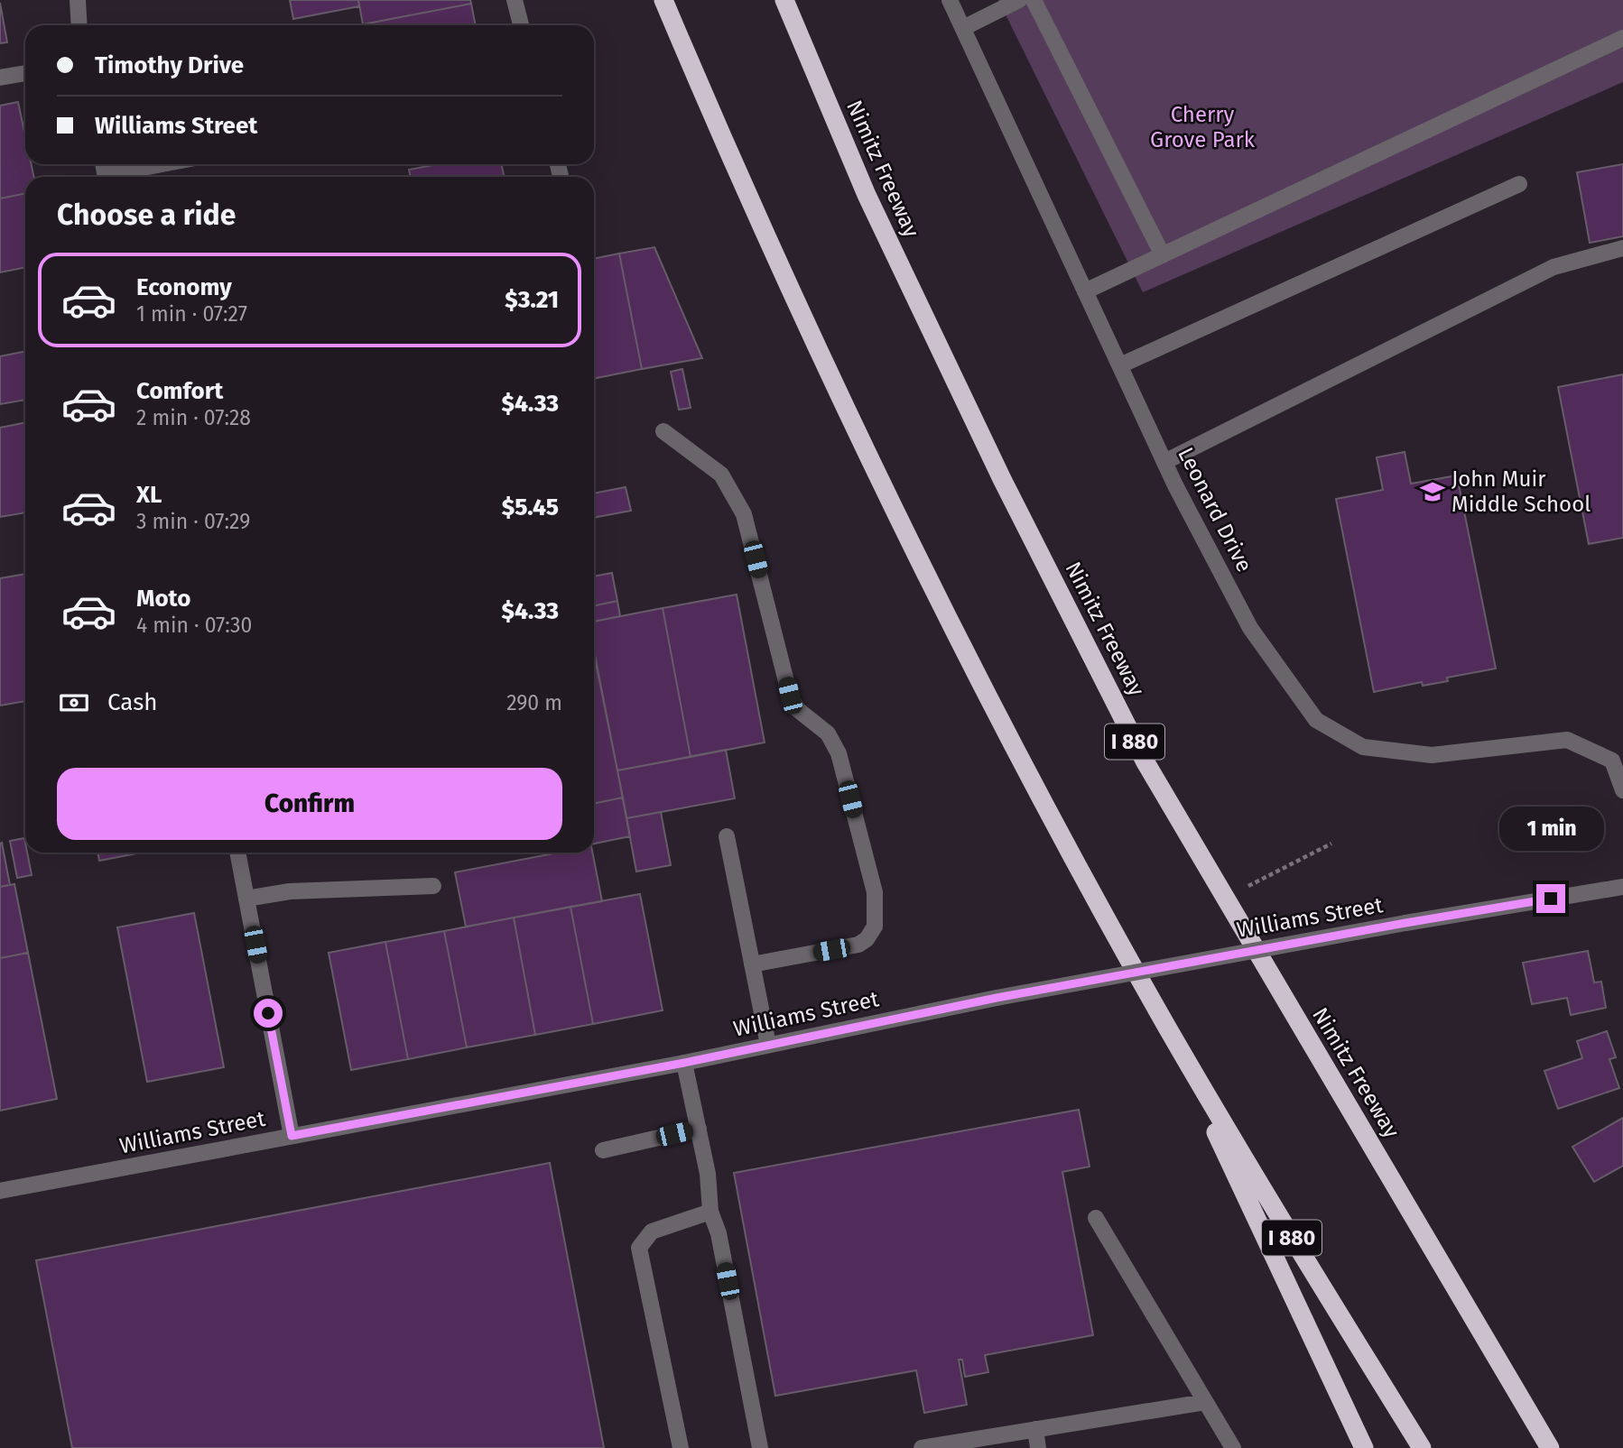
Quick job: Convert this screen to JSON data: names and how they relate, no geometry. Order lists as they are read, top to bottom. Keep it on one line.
{"streets":{"highway":["Nimitz Freeway","I 880"],"street":["Leonard Drive","Williams Street"]},"parks":["Cherry Grove Park"],"places":{"school or university":["John Muir Middle School"]},"page":{"banner":["Timothy Drive","Williams Street"],"heading":"Choose a ride","list":[{"name":"Economy","note":"1 min · 07:27","value":"$3.21"},{"name":"Comfort","note":"2 min · 07:28","value":"$4.33"},{"name":"XL","note":"3 min · 07:29","value":"$5.45"},{"name":"Moto","note":"4 min · 07:30","value":"$4.33"}],"pay":["Cash","290 m"],"buttons":"Confirm","bubble":"1 min"}}
